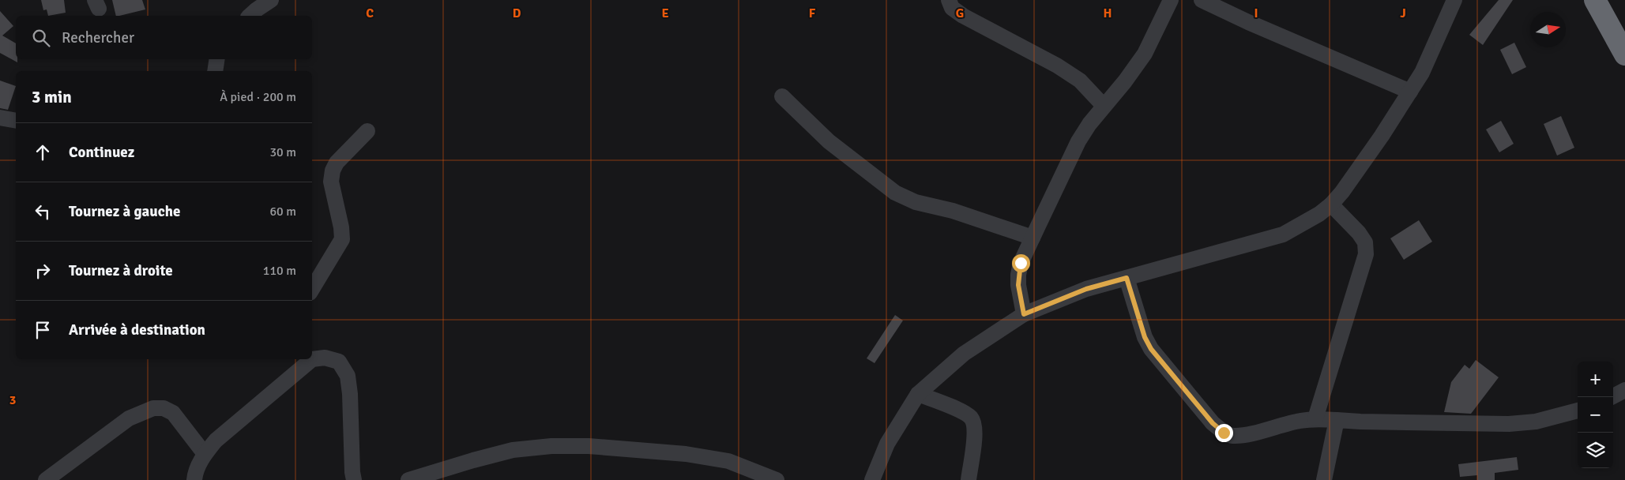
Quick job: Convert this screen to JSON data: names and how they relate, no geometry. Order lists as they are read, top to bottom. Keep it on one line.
{"north":"right","page":{"search":"Rechercher","heading":["3 min","À pied · 200 m"],"list":[["Continuez","30 m"],["Tournez à gauche","60 m"],["Tournez à droite","110 m"],"Arrivée à destination"],"map_buttons":["+","−"]},"grid":{"columns":["C","D","E","F","G","H","I","J"],"rows":["3"]}}
